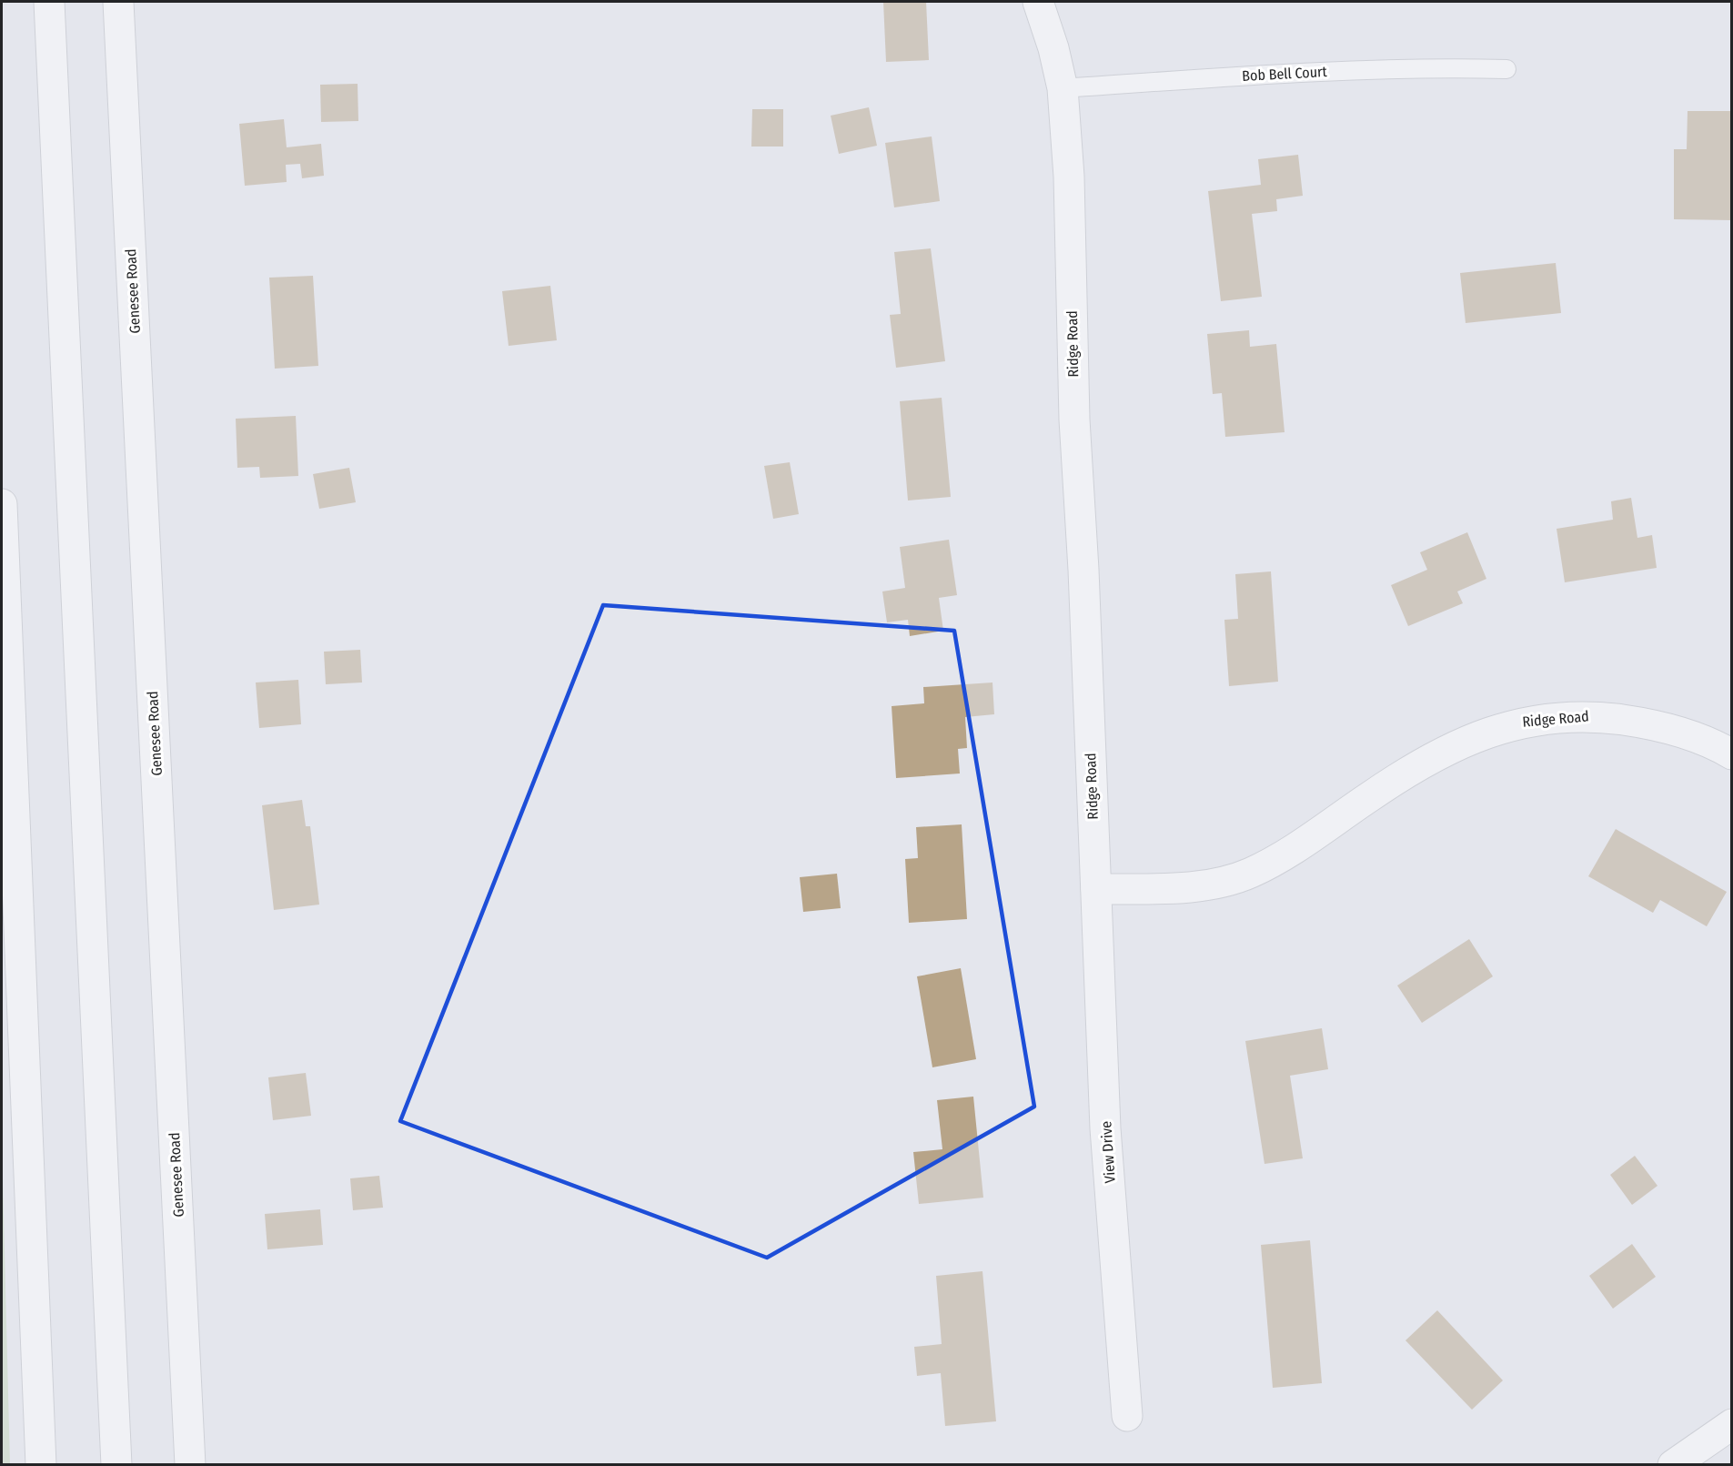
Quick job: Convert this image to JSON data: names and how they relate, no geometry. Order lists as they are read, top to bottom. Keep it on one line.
{"streets":{"street":["Genesee Road","Ridge Road","View Drive"],"lane":["Bob Bell Court"]},"crossings":[["Bob Bell Court","Ridge Road"],["Ridge Road","View Drive"]]}
